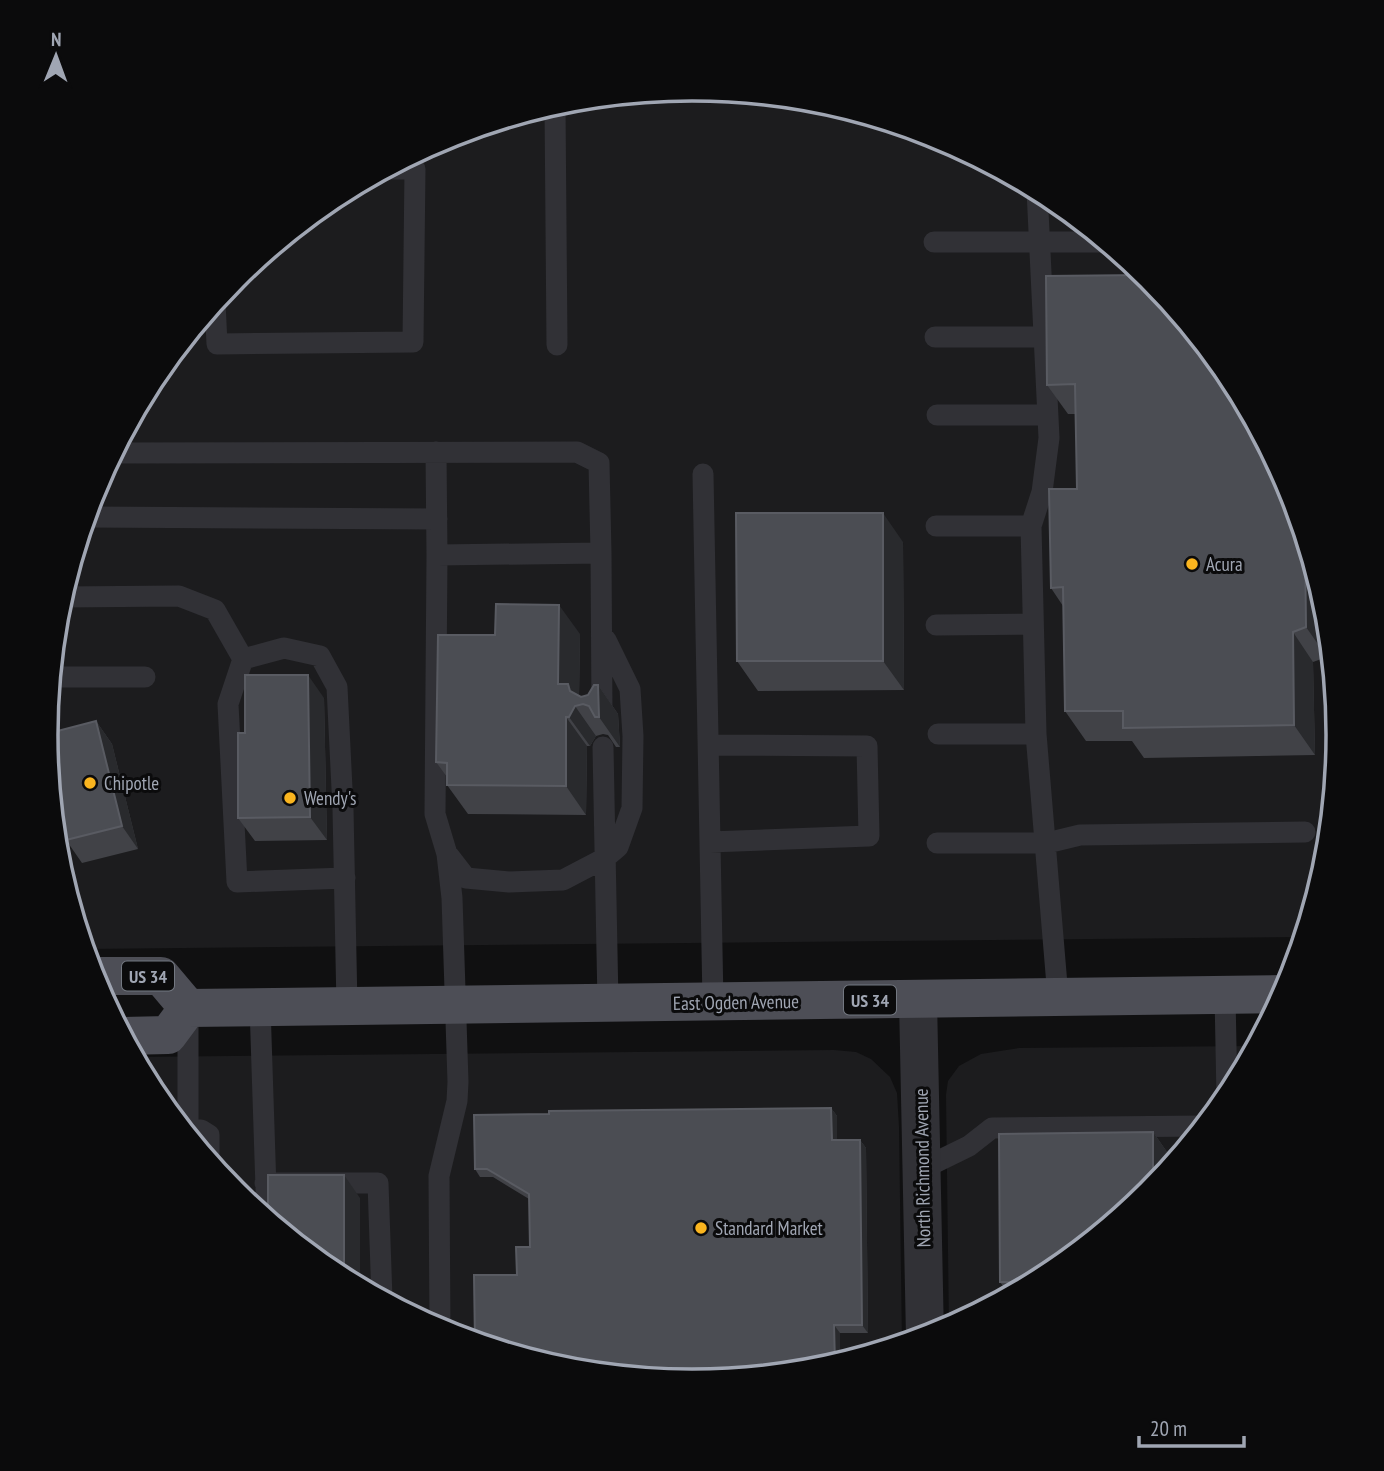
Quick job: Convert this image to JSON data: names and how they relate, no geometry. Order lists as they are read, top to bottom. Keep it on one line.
{"streets":{"main road":["US 34","East Ogden Avenue"],"street":["North Richmond Avenue"]},"crossings":[["US 34","East Ogden Avenue"],["East Ogden Avenue","North Richmond Avenue"]],"places":["Acura","Chipotle","Wendy's","Standard Market"],"scale_bar":"20 m","north":"top"}
